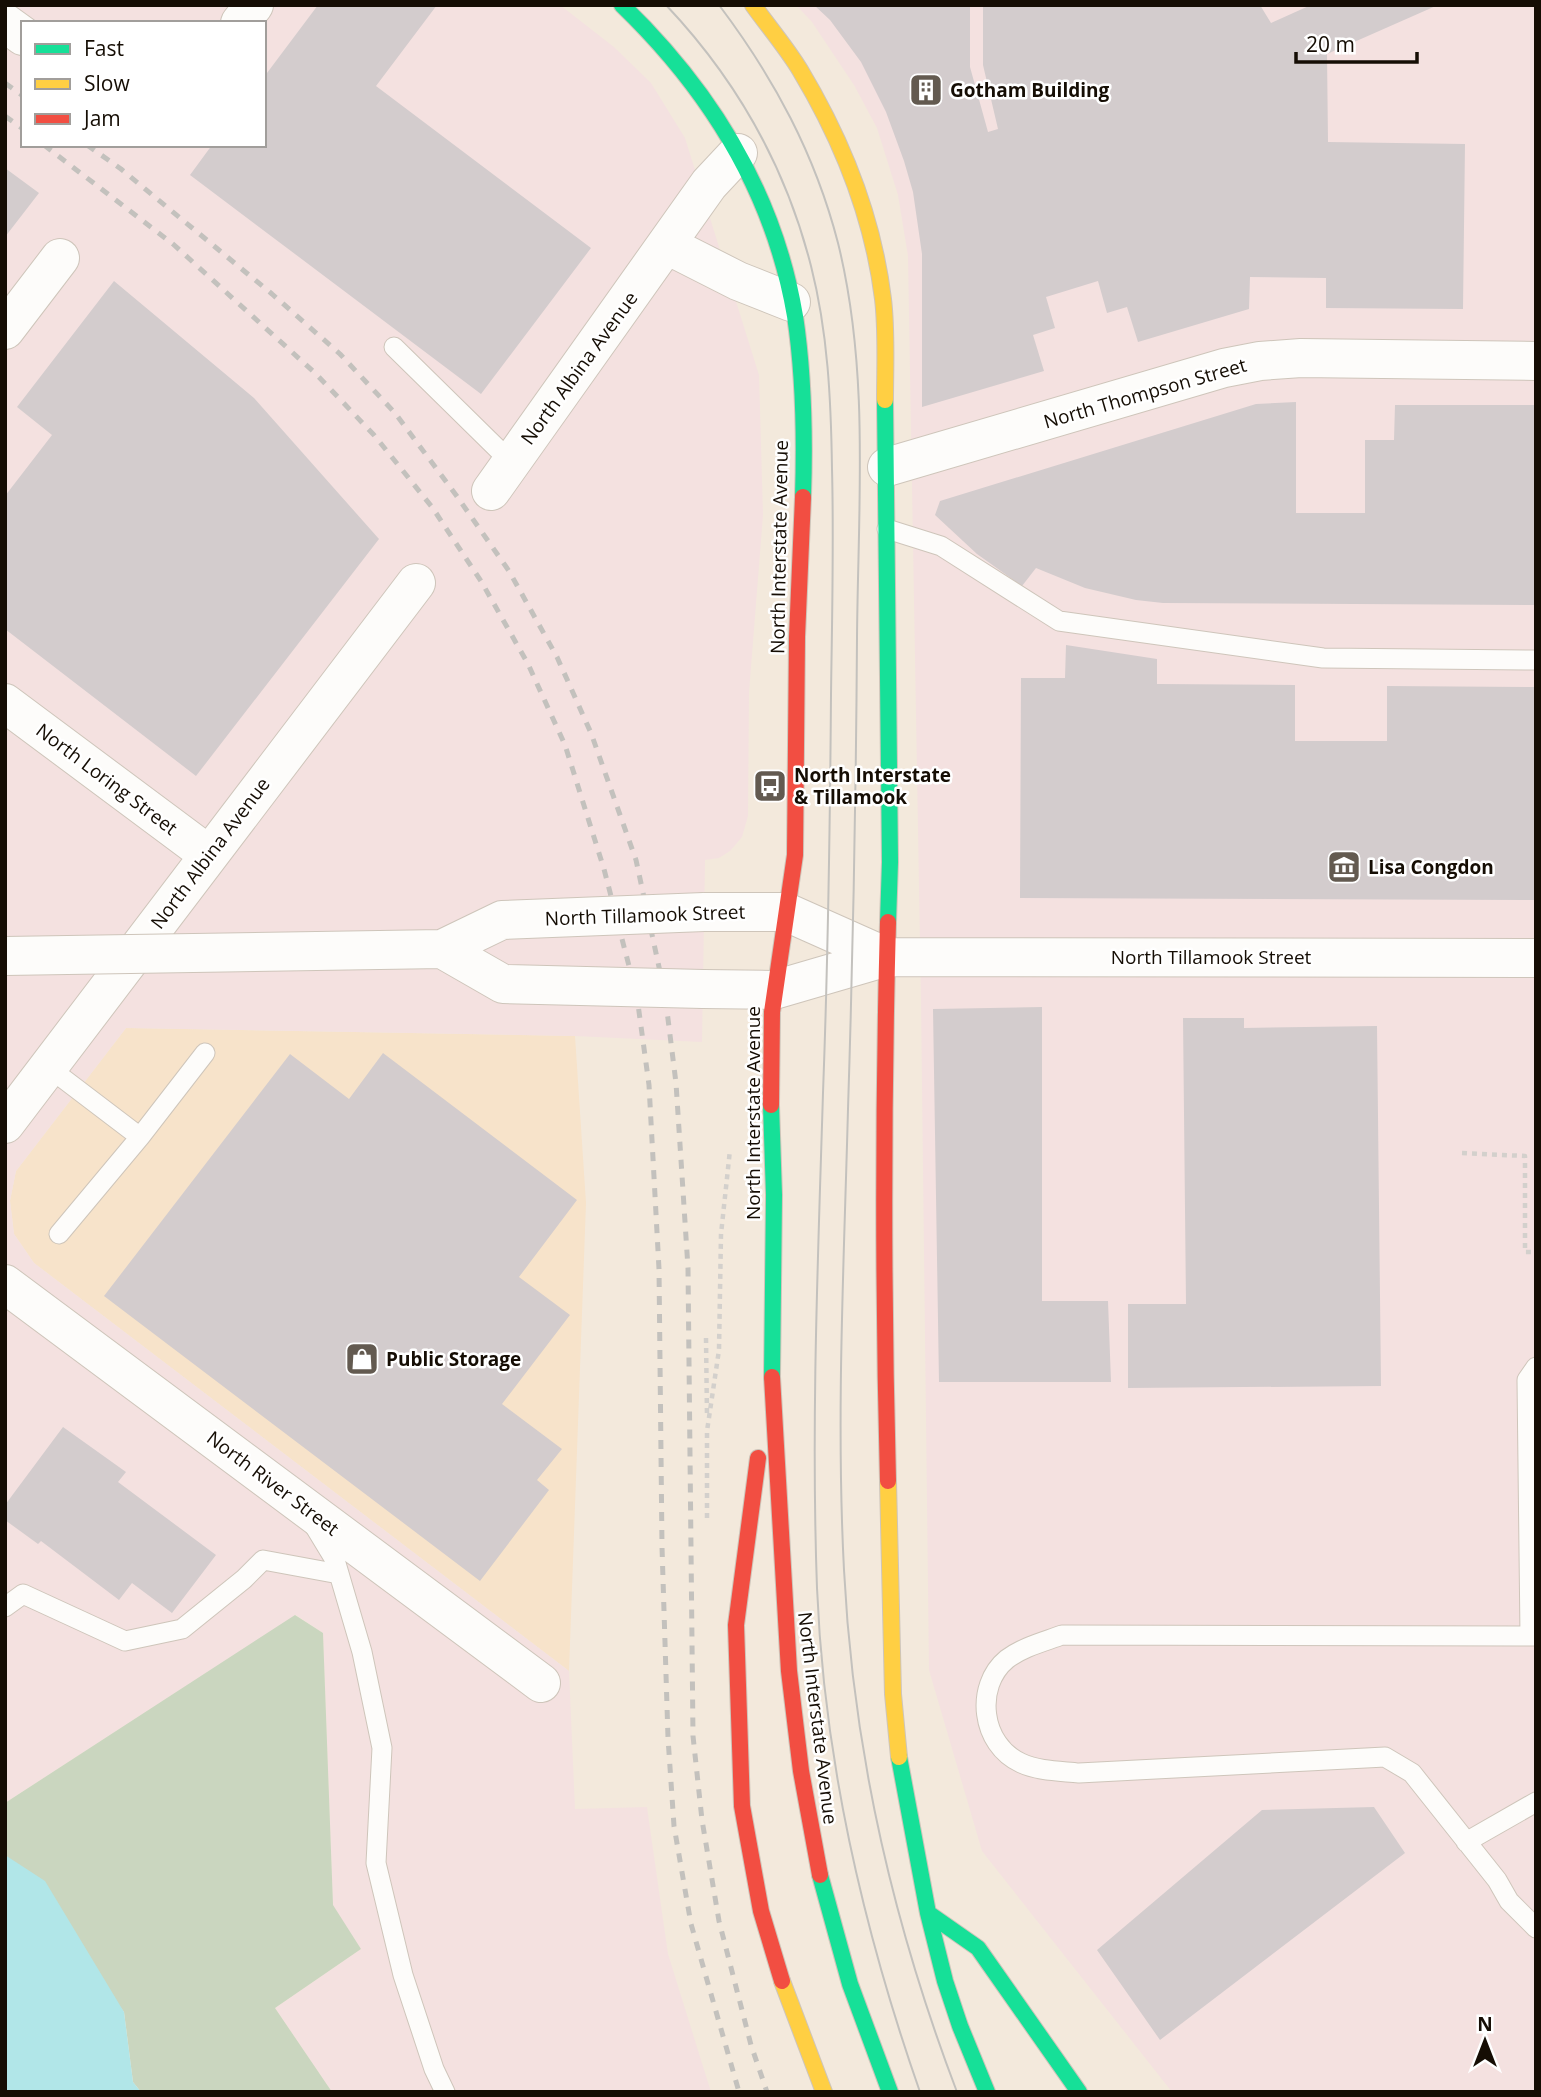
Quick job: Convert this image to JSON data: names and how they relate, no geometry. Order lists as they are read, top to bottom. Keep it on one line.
{"streets":{"street":["North Albina Avenue","North Thompson Street","North Interstate Avenue","North Loring Street","North Tillamook Street","North River Street"]},"crossings":[["North Albina Avenue","North Interstate Avenue"],["North Albina Avenue","North Loring Street"],["North Interstate Avenue","North Tillamook Street"]],"places":{"building":["Gotham Building"],"bus stop":["North Interstate & Tillamook"],"museum":["Lisa Congdon"],"shop":["Public Storage"]},"legend":["Fast","Slow","Jam"],"scale_bar":"20 m","north":"top"}
